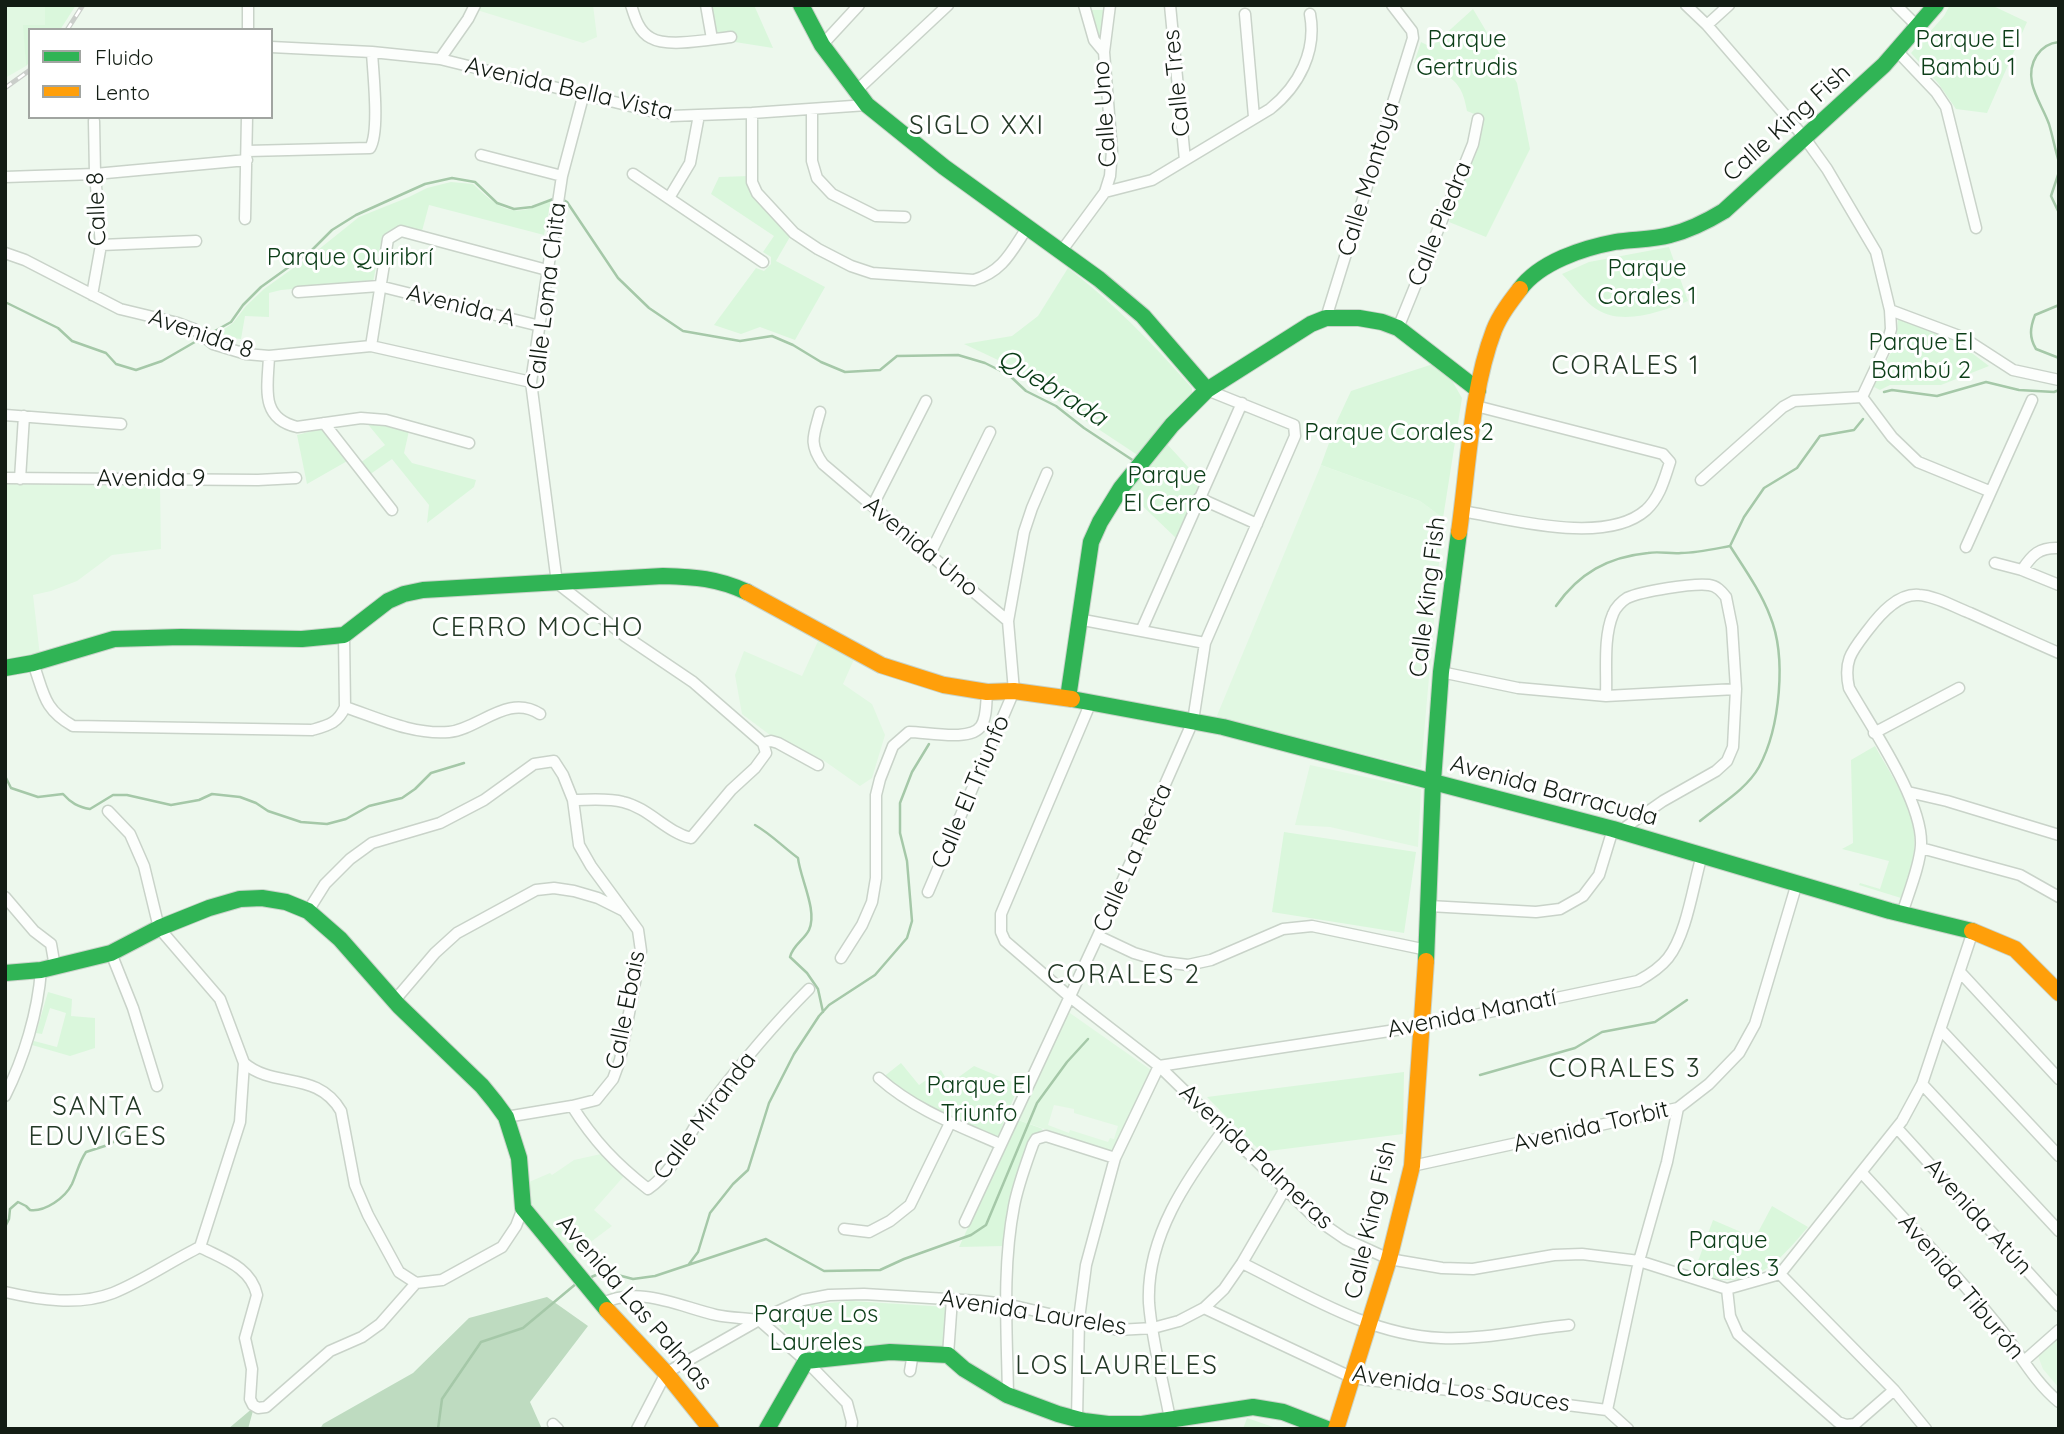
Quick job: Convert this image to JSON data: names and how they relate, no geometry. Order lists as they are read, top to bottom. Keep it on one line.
{"streets":{"street":["Calle Tres","Avenida Bella Vista","Calle Uno","Calle King Fish","Calle Montoya","Calle 8","Calle Piedra","Calle Loma Chita","Avenida A","Avenida 8","Avenida 9","Avenida Uno","Avenida Barracuda","Calle El Triunfo","Calle La Recta","Calle Ebais","Avenida Manatí","Calle Miranda","Avenida Torbit","Avenida Palmeras","Avenida Atún","Avenida Tiburón","Avenida Las Palmas","Avenida Laureles","Avenida Los Sauces"]},"crossings":[["Avenida Bella Vista","Calle Loma Chita"],["Calle King Fish","Avenida Barracuda"],["Calle King Fish","Avenida Manatí"],["Calle King Fish","Avenida Torbit"],["Calle King Fish","Avenida Palmeras"],["Calle King Fish","Avenida Los Sauces"],["Calle 8","Avenida 8"],["Calle Loma Chita","Avenida A"],["Calle Loma Chita","Avenida 8"],["Calle Loma Chita","Avenida Barracuda"],["Avenida Barracuda","Calle El Triunfo"],["Avenida Barracuda","Calle La Recta"],["Avenida Barracuda","Avenida Manatí"],["Avenida Barracuda","Avenida Torbit"],["Avenida Barracuda","Avenida Palmeras"],["Calle La Recta","Avenida Palmeras"],["Calle Ebais","Calle Miranda"],["Avenida Manatí","Avenida Palmeras"],["Avenida Palmeras","Avenida Laureles"],["Avenida Las Palmas","Avenida Laureles"],["Avenida Laureles","Avenida Los Sauces"]],"districts":["SIGLO XXI","CORALES 1","CERRO MOCHO","CORALES 2","CORALES 3","SANTA EDUVIGES","LOS LAURELES"],"water":["Quebrada"],"parks":["Parque Gertrudis","Parque El Bambú 1","Parque Quiribrí","Parque Corales 1","Parque El Bambú 2","Parque Corales 2","Parque El Cerro","Parque El Triunfo","Parque Corales 3","Parque Los Laureles"],"legend":["Fluido","Lento"]}
